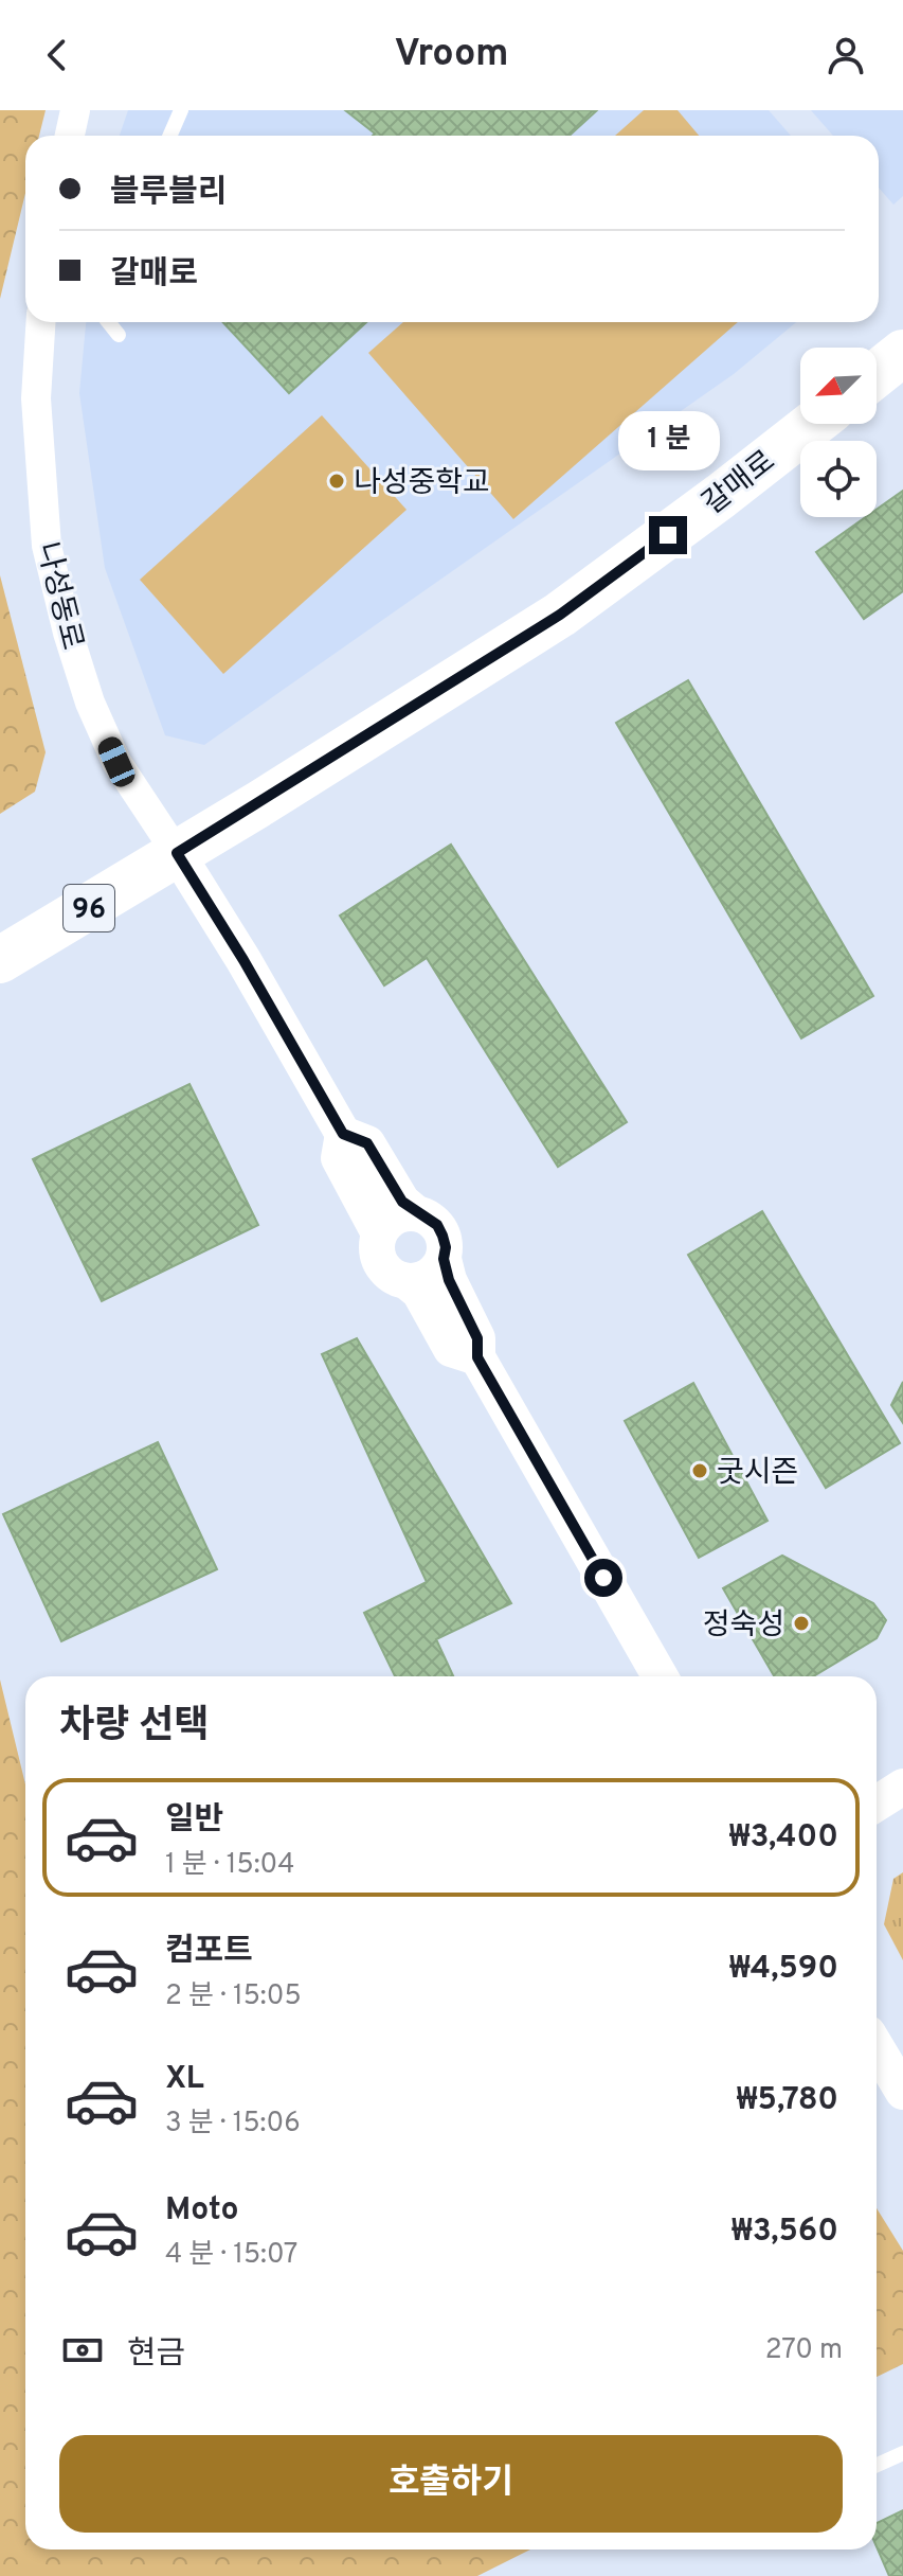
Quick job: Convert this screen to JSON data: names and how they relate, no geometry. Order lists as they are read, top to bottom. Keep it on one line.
{"streets":{"main road":["갈매로","96"],"street":["나성동로"]},"crossings":[["갈매로","나성동로"]],"places":["나성중학교","굿시즌","정숙성"],"north":"bottom left","page":{"header":"Vroom","banner":["블루블리","갈매로"],"bubble":"1 분","heading":"차량 선택","list":[{"name":"일반","note":"1 분 · 15:04","value":"₩3,400"},{"name":"컴포트","note":"2 분 · 15:05","value":"₩4,590"},{"name":"XL","note":"3 분 · 15:06","value":"₩5,780"},{"name":"Moto","note":"4 분 · 15:07","value":"₩3,560"}],"pay":["현금","270 m"],"buttons":"호출하기"}}
